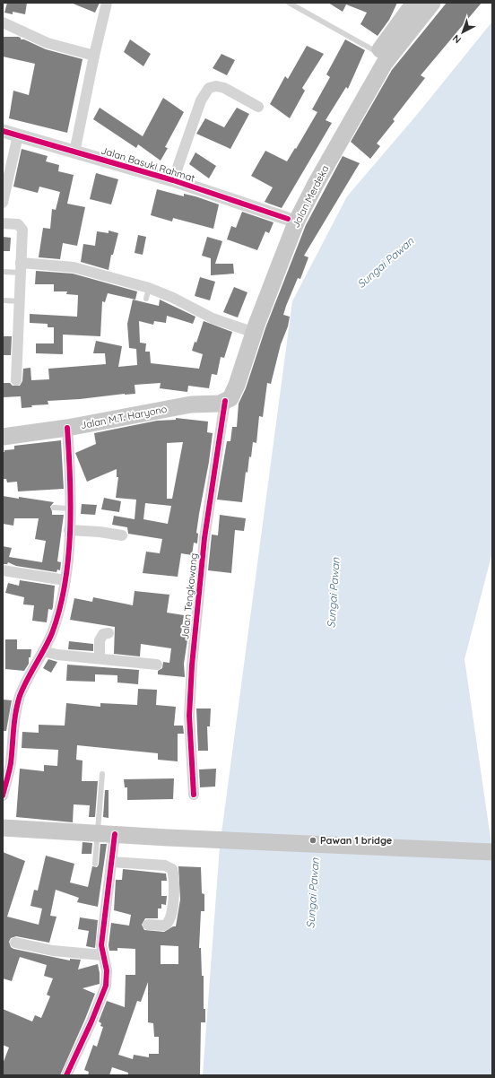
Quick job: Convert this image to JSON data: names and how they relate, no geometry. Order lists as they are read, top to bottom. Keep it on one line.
{"streets":{"main road":["Jalan Merdeka","Jalan M.T. Haryono"],"street":["Jalan Basuki Rahmat","Jalan Tengkawang"]},"crossings":[["Jalan Basuki Rahmat","Jalan Merdeka"],["Jalan Merdeka","Jalan M.T. Haryono"],["Jalan Merdeka","Jalan Tengkawang"],["Jalan M.T. Haryono","Jalan Tengkawang"]],"water":["Sungai Pawan"],"places":["Pawan 1 bridge"],"north":"bottom left"}
